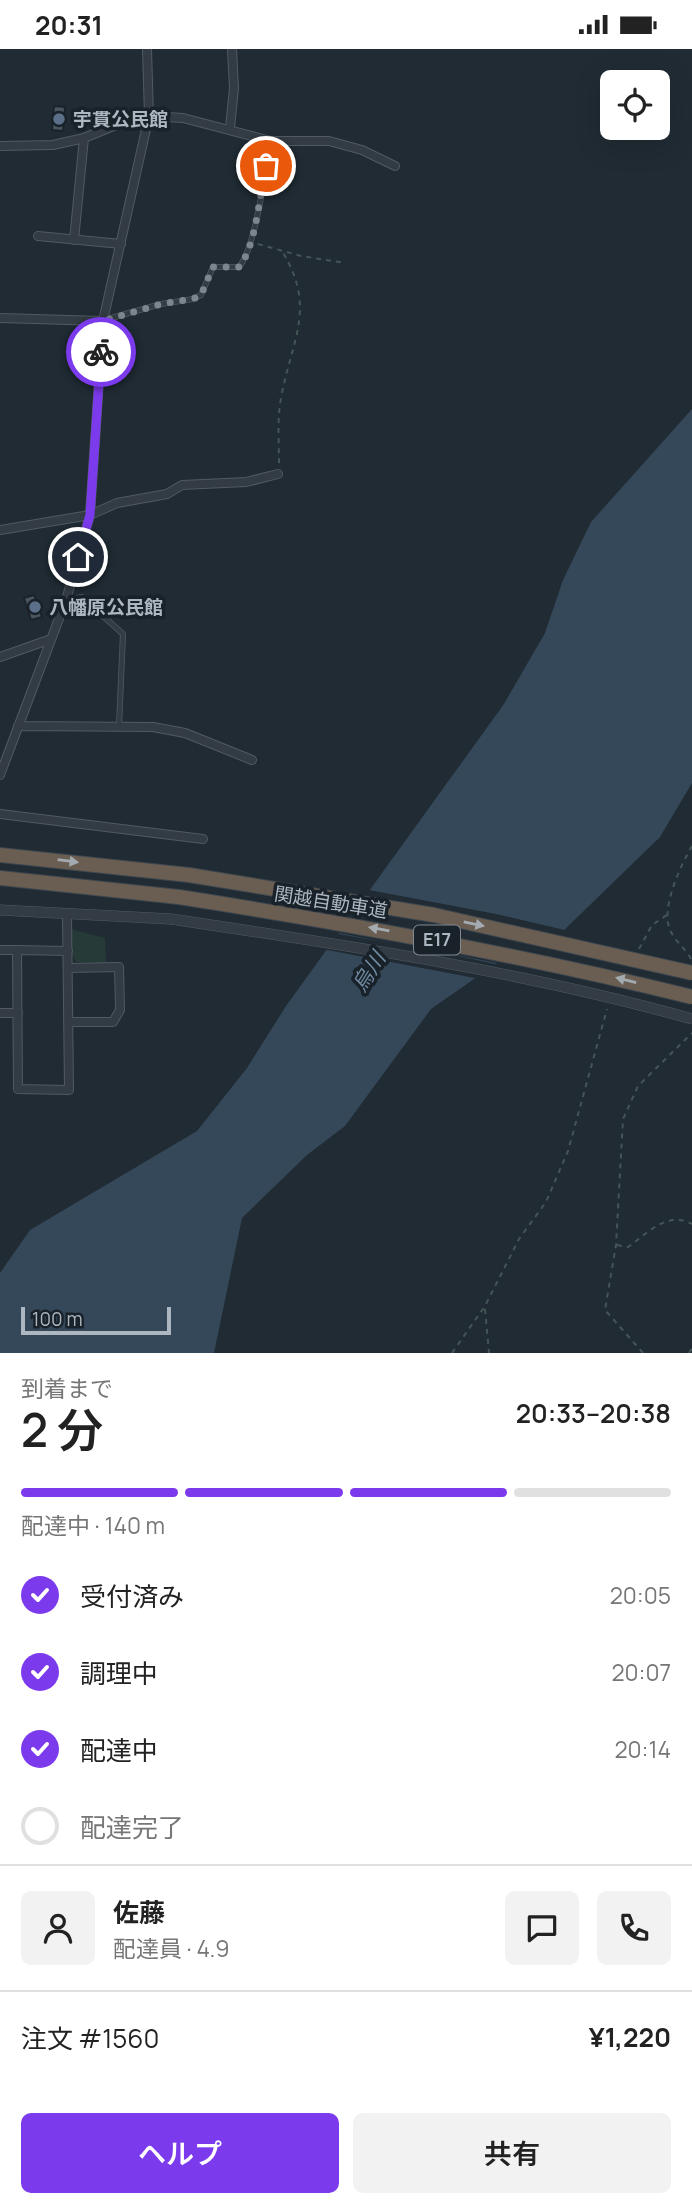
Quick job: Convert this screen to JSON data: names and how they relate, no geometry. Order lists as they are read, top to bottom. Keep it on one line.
{"streets":{"highway":["関越自動車道","E17"]},"water":["烏川"],"places":["宇貫公民館","八幡原公民館"],"scale_bar":"100 m","page":{"status":"20:31","scale":"100 m","heading":["2 分","到着まで","20:33–20:38"],"panel":["佐藤","配達員 · 4.9","注文 #1560","¥1,220"],"bar":"配達中 · 140 m","list":[["受付済み","20:05"],["調理中","20:07"],["配達中","20:14"],"配達完了"],"buttons":["ヘルプ","共有"]}}
